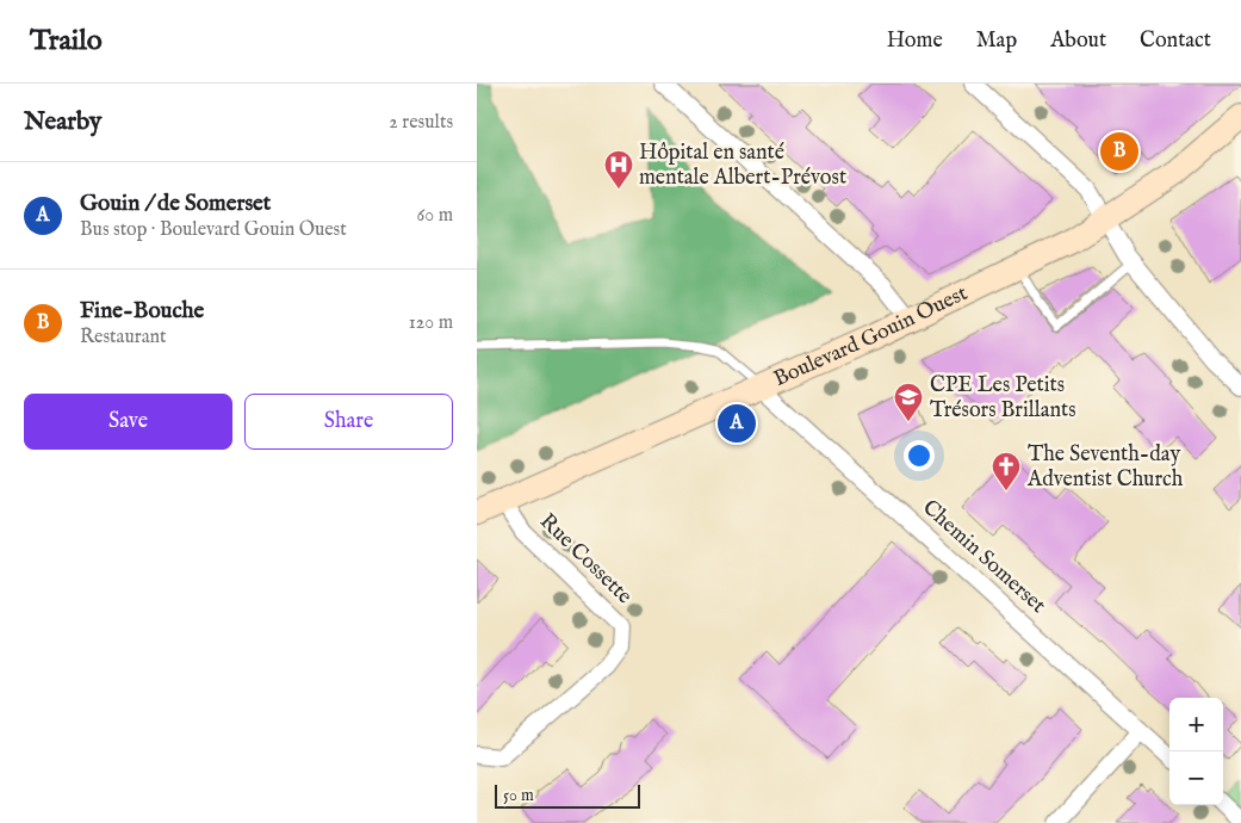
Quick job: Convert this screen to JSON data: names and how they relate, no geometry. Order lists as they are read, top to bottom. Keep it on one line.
{"streets":{"street":["Boulevard Gouin Ouest","Chemin Somerset","Rue Cossette"]},"crossings":[["Boulevard Gouin Ouest","Chemin Somerset"],["Boulevard Gouin Ouest","Rue Cossette"]],"places":{"hospital":["Hôpital en santé mentale Albert-Prévost"],"school or university":["CPE Les Petits Trésors Brillants"],"church":["The Seventh-day Adventist Church"]},"scale_bar":"50 m","page":{"header":"Trailo","nav":["Home","Map","About","Contact"],"heading":["Nearby","2 results"],"pins":["B","A"],"list":[{"mark":"A","name":"Gouin / de Somerset","note":"Bus stop · Boulevard Gouin Ouest","value":"60 m"},{"mark":"B","name":"Fine-Bouche","note":"Restaurant","value":"120 m"}],"buttons":["Save","Share"],"map_buttons":["+","−"],"scale":"50 m"}}
